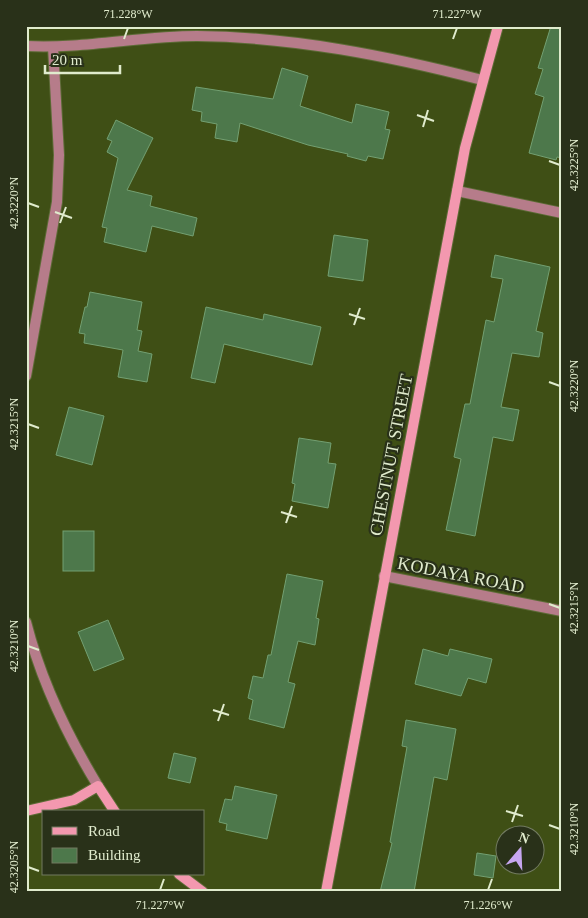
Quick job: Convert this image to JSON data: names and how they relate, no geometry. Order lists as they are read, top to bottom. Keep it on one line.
{"streets":{"main road":["CHESTNUT STREET"],"street":["KODAYA ROAD"]},"crossings":[["CHESTNUT STREET","KODAYA ROAD"]],"legend":["Road","Building"],"scale_bar":"20 m","north":"top","coordinates":["71.228°W","71.227°W","42.3225°N","42.3220°N","42.3215°N","42.3210°N","42.3205°N","71.226°W"]}
